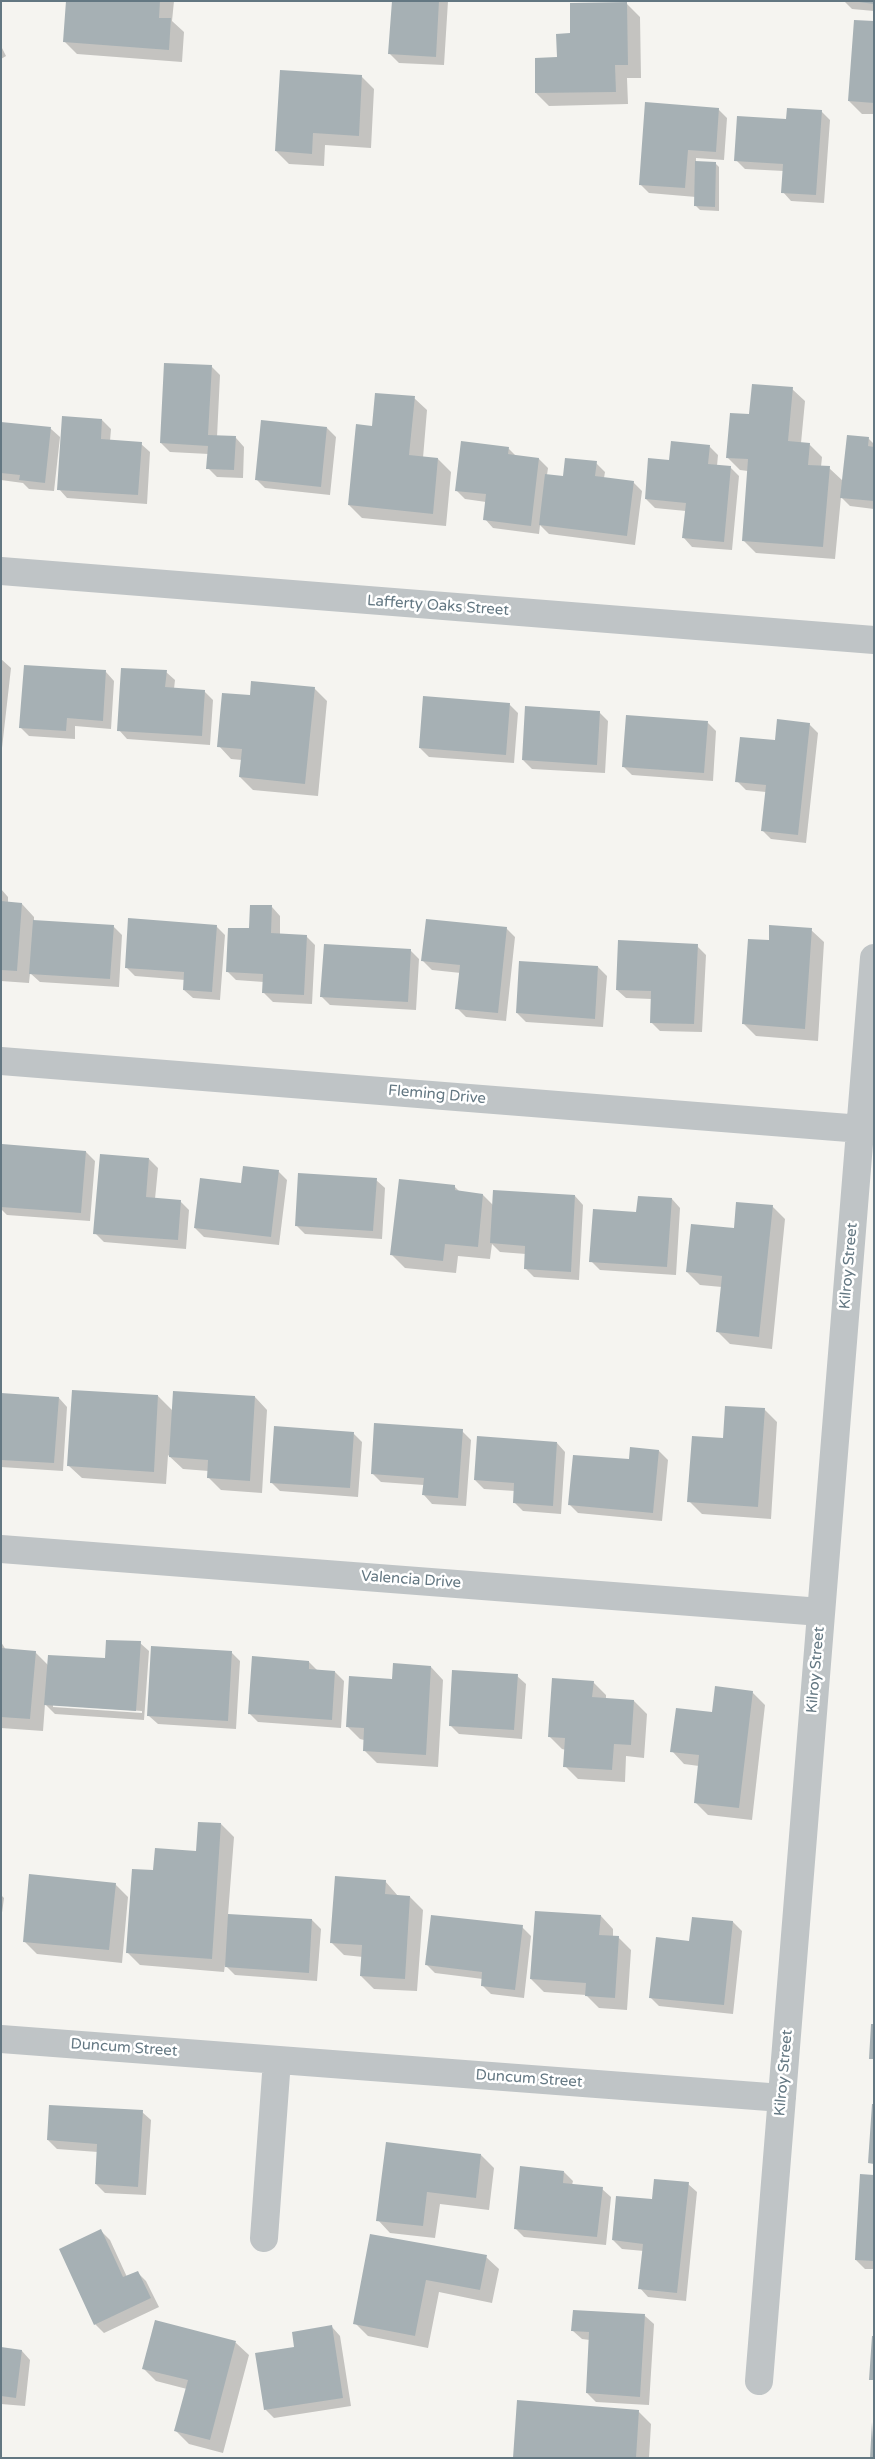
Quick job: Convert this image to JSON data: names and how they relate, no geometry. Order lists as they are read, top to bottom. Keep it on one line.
{"streets":{"street":["Lafferty Oaks Street","Fleming Drive","Kilroy Street","Valencia Drive","Duncum Street"]},"crossings":[["Fleming Drive","Kilroy Street"],["Kilroy Street","Valencia Drive"],["Kilroy Street","Duncum Street"]]}
